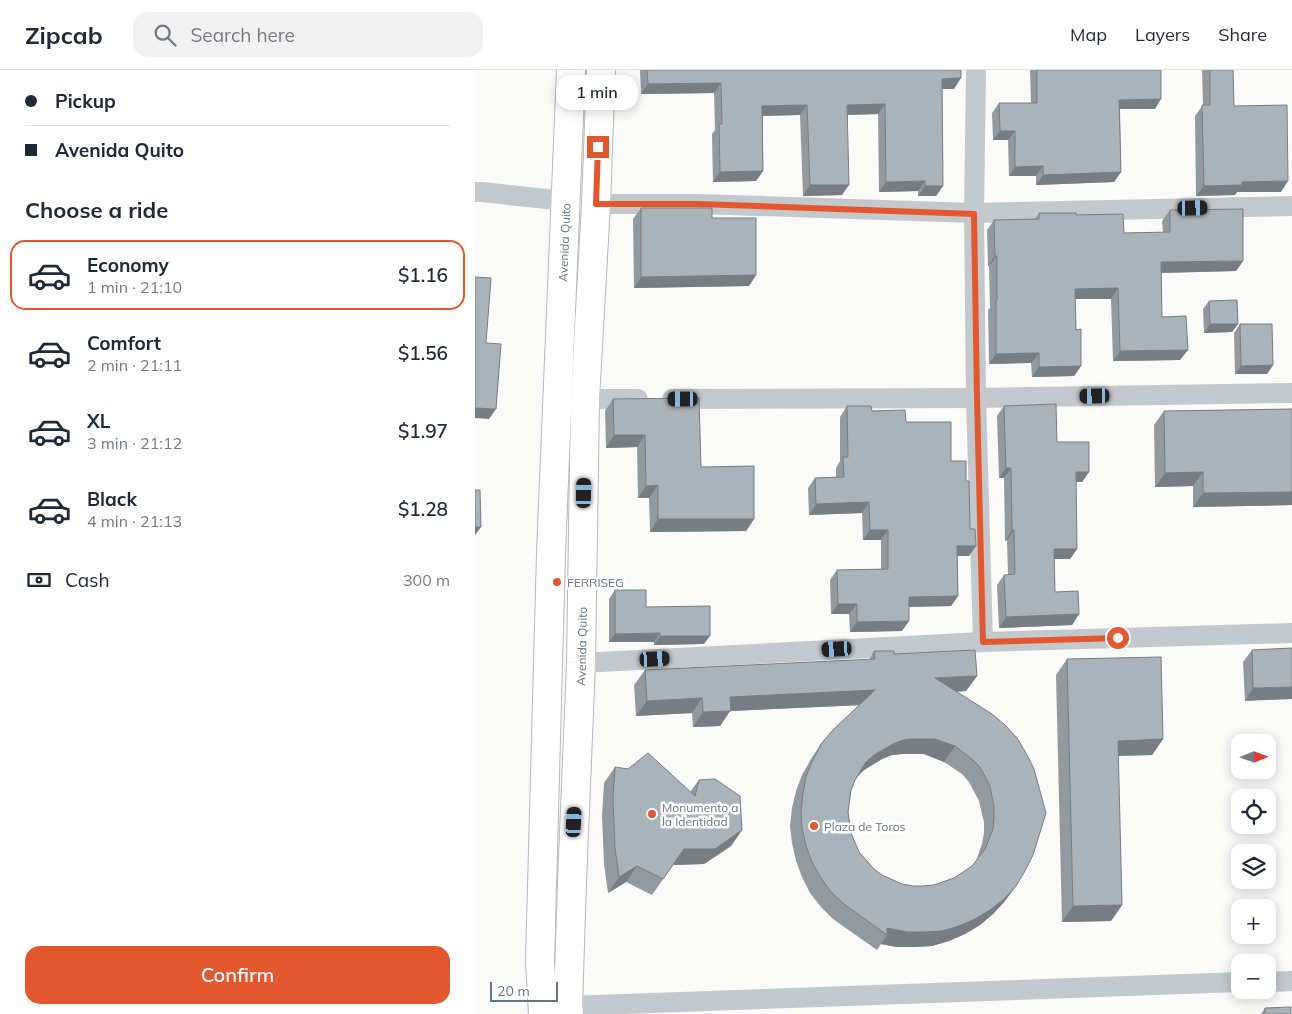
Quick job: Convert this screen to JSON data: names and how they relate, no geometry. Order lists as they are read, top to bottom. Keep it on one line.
{"streets":{"highway":["Avenida Quito"]},"places":["FERRISEG","Monumento a la Identidad","Plaza de Toros"],"scale_bar":"20 m","north":"right","page":{"header":"Zipcab","search":"Search here","nav":["Map","Layers","Share"],"banner":["Pickup","Avenida Quito"],"bubble":"1 min","heading":"Choose a ride","list":[{"name":"Economy","note":"1 min · 21:10","value":"$1.16"},{"name":"Comfort","note":"2 min · 21:11","value":"$1.56"},{"name":"XL","note":"3 min · 21:12","value":"$1.97"},{"name":"Black","note":"4 min · 21:13","value":"$1.28"}],"pay":["Cash","300 m"],"map_buttons":["+","−"],"buttons":"Confirm","scale":"20 m"}}
